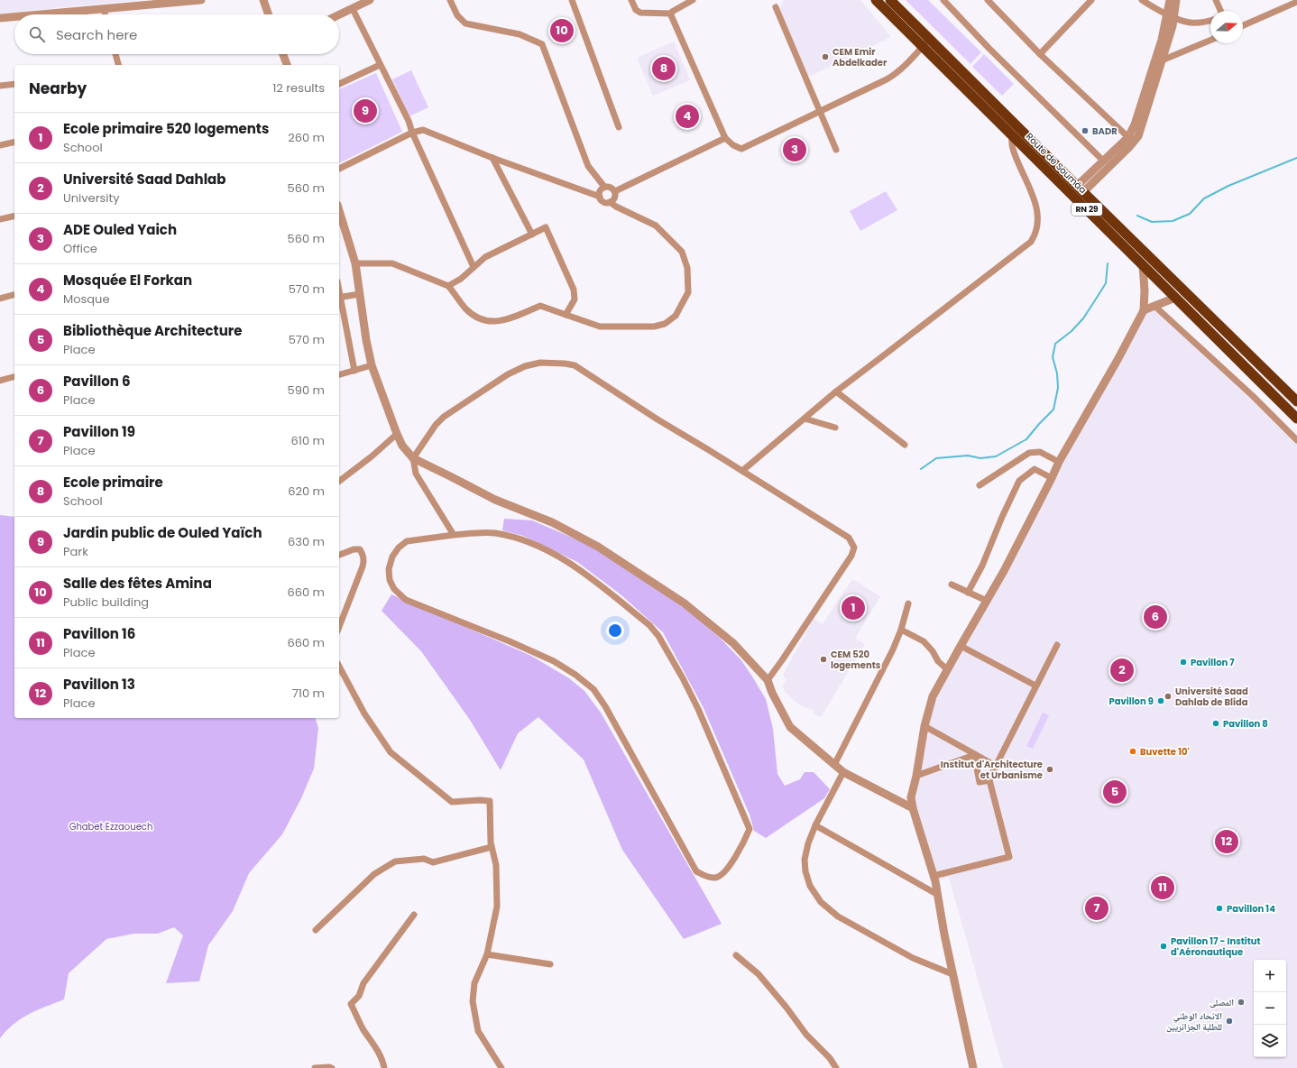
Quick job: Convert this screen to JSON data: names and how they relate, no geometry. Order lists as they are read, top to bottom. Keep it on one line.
{"streets":{"highway":["Route de Soumâa","RN 29"]},"parks":["Ghabet Ezzaouech"],"places":["CEM Emir Abdelkader","BADR","CEM 520 logements","Pavillon 7","Université Saad Dahlab de Blida","Pavillon 9","Pavillon 8","Buvette 10'","Institut d'Architecture et Urbanisme","Pavillon 14","Pavillon 17 - Institut d'Aéronautique","المصلى","الاتحاد الوطني للطلبة الجزائريين"],"north":"right","page":{"search":"Search here","pins":["10","8","9","4","3","1","6","2","5","12","11","7"],"heading":["Nearby","12 results"],"list":[{"mark":"1","name":"Ecole primaire 520 logements","note":"School","value":"260 m"},{"mark":"2","name":"Université Saad Dahlab","note":"University","value":"560 m"},{"mark":"3","name":"ADE Ouled Yaich","note":"Office","value":"560 m"},{"mark":"4","name":"Mosquée El Forkan","note":"Mosque","value":"570 m"},{"mark":"5","name":"Bibliothèque Architecture","note":"Place","value":"570 m"},{"mark":"6","name":"Pavillon 6","note":"Place","value":"590 m"},{"mark":"7","name":"Pavillon 19","note":"Place","value":"610 m"},{"mark":"8","name":"Ecole primaire","note":"School","value":"620 m"},{"mark":"9","name":"Jardin public de Ouled Yaïch","note":"Park","value":"630 m"},{"mark":"10","name":"Salle des fêtes Amina","note":"Public building","value":"660 m"},{"mark":"11","name":"Pavillon 16","note":"Place","value":"660 m"},{"mark":"12","name":"Pavillon 13","note":"Place","value":"710 m"}],"map_buttons":["+","−"]}}
